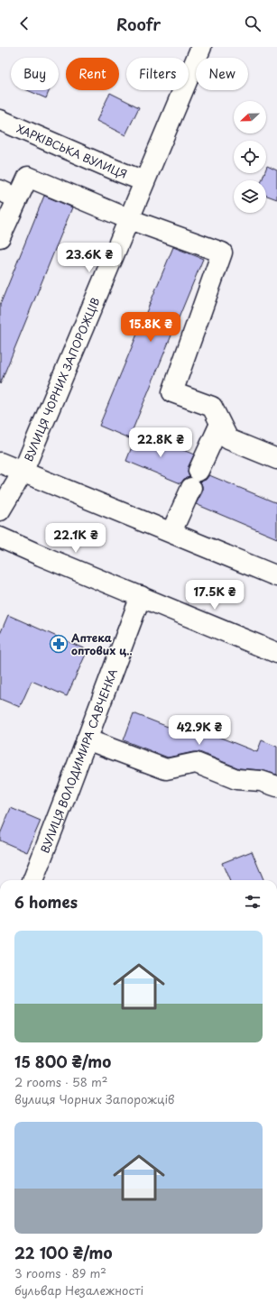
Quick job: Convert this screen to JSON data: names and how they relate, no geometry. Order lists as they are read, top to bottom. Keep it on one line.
{"streets":{"street":["ХАРКІВСЬКА ВУЛИЦЯ","ВУЛИЦЯ ЧОРНИХ ЗАПОРОЖЦІВ","ВУЛИЦЯ ВОЛОДИМИРА САВЧЕНКА"]},"crossings":[["ХАРКІВСЬКА ВУЛИЦЯ","ВУЛИЦЯ ЧОРНИХ ЗАПОРОЖЦІВ"]],"places":{"pharmacy":["Аптека оптових ц‥"]},"north":"left","page":{"header":"Roofr","chip":["Buy","Rent","Filters","New"],"price":["23.6K ₴","15.8K ₴","22.8K ₴","22.1K ₴","17.5K ₴","42.9K ₴"],"heading":"6 homes","list":[{"name":"15 800 ₴/mo","note":"2 rooms · 58 m² · вулиця Чорних Запорожців"},{"name":"22 100 ₴/mo","note":"3 rooms · 89 m² · бульвар Незалежності"}]}}
